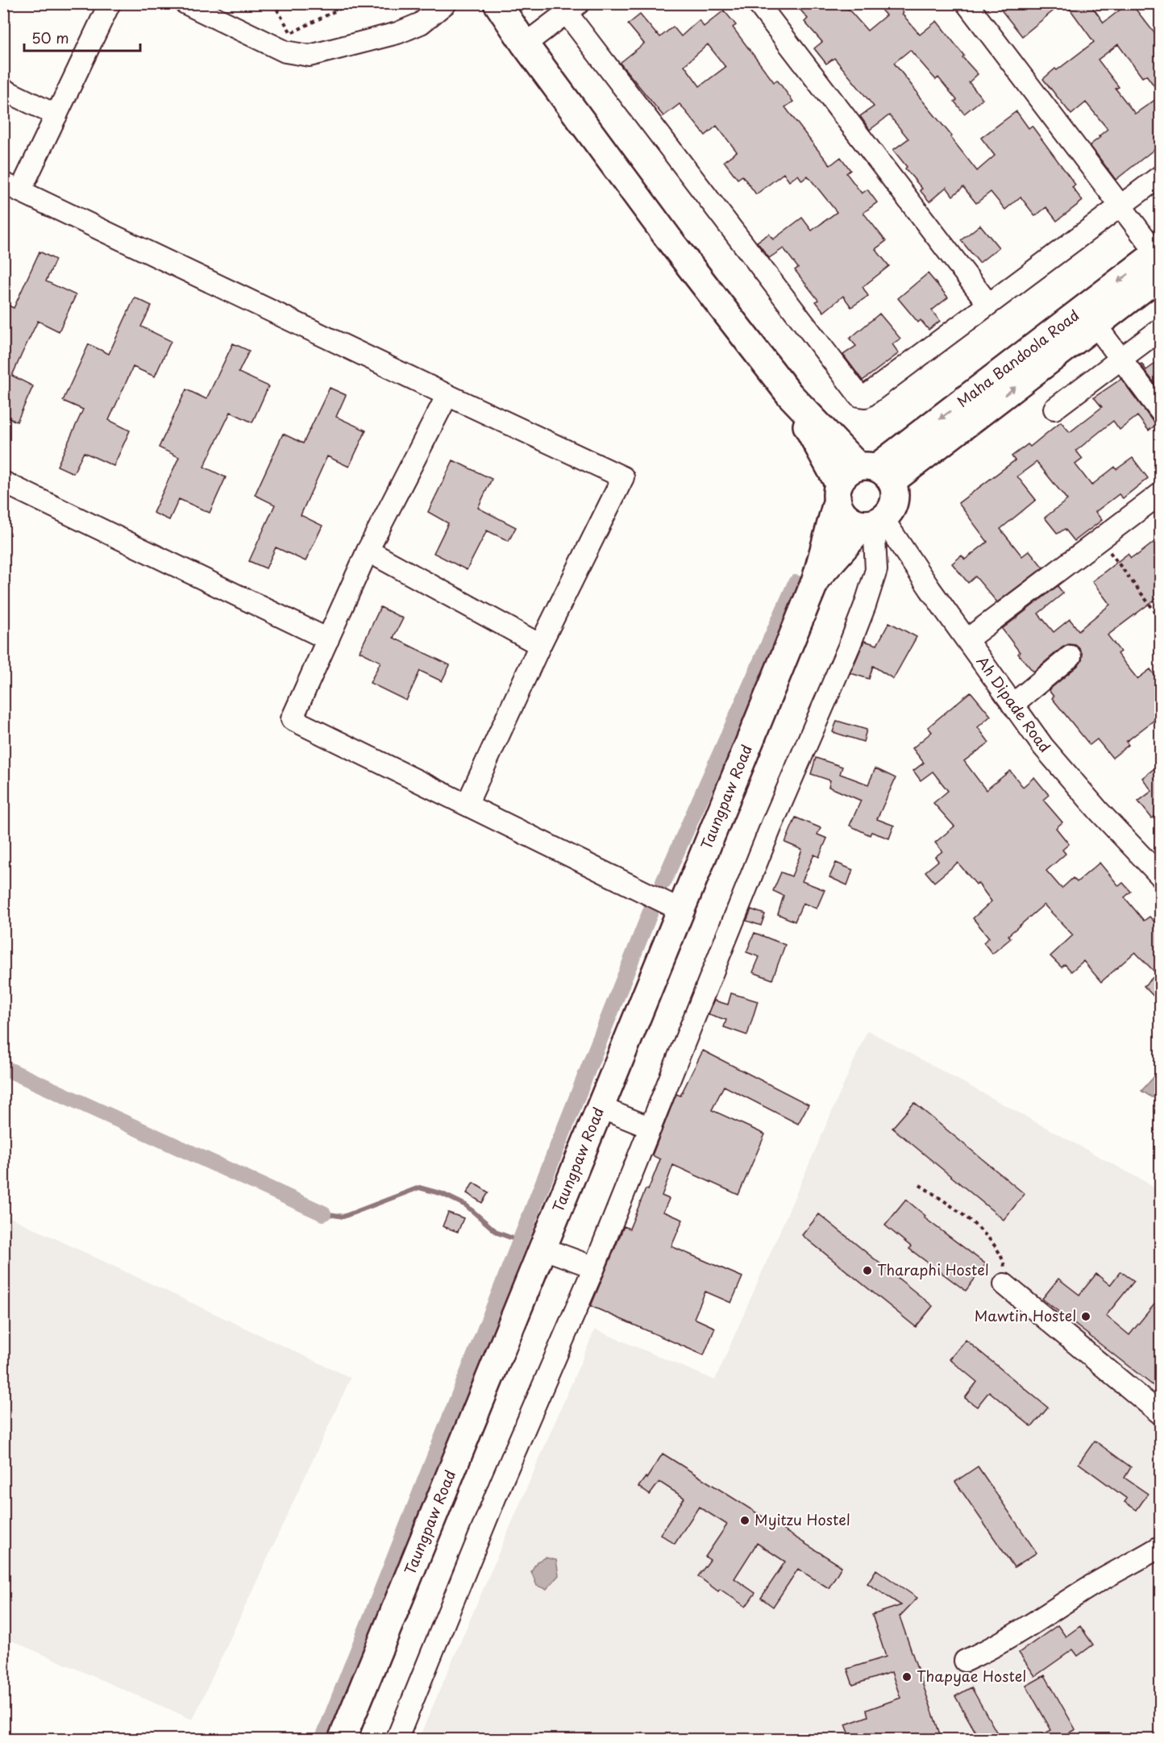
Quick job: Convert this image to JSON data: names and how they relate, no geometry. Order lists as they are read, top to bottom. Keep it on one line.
{"streets":{"main road":["Maha Bandoola Road","Taungpaw Road"],"street":["Ah Dipade Road"]},"crossings":[["Maha Bandoola Road","Ah Dipade Road"],["Maha Bandoola Road","Taungpaw Road"],["Ah Dipade Road","Taungpaw Road"]],"places":["Tharaphi Hostel","Mawtin Hostel","Myitzu Hostel","Thapyae Hostel"],"scale_bar":"50 m"}
